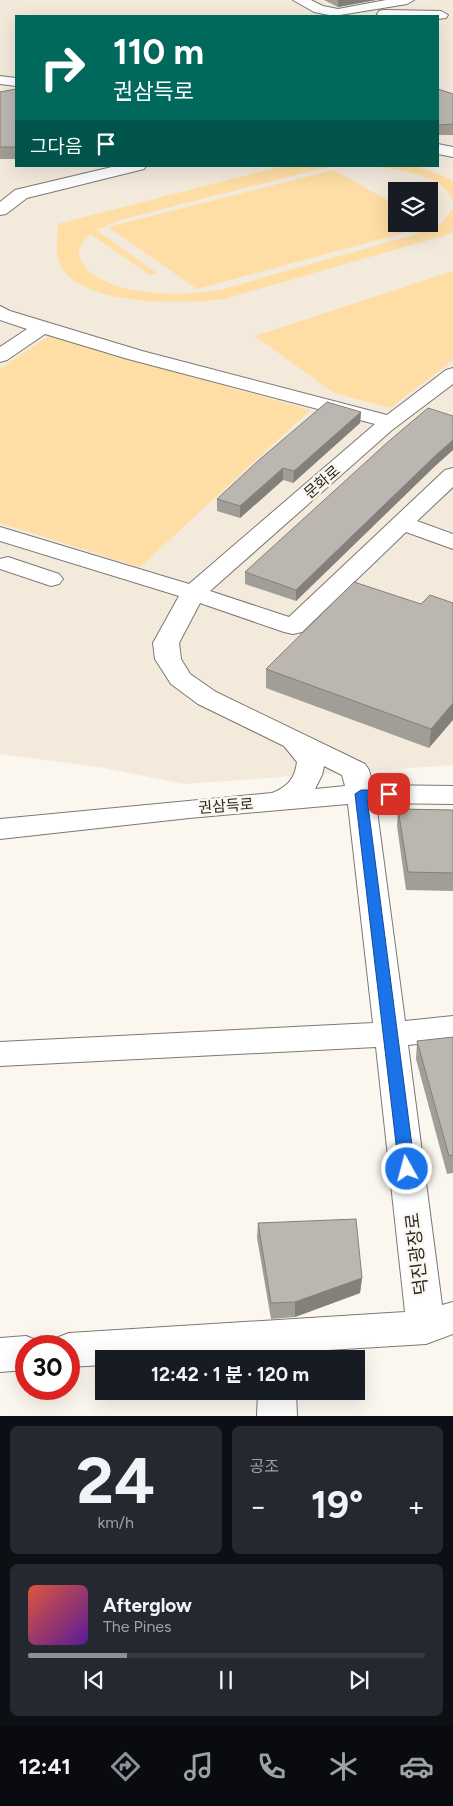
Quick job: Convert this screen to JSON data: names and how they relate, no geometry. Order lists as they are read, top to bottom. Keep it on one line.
{"streets":{"street":["문화로","권삼득로","덕진광장로"]},"crossings":[["권삼득로","덕진광장로"]],"page":{"turn":["110 m","권삼득로"],"then":"그다음","limit":"30","trip":"12:42 · 1 분 · 120 m","tile":[["24","km/h"],"공조"],"heat":["−","19°","+"],"song":["Afterglow","The Pines"],"tabs":"12:41"}}
